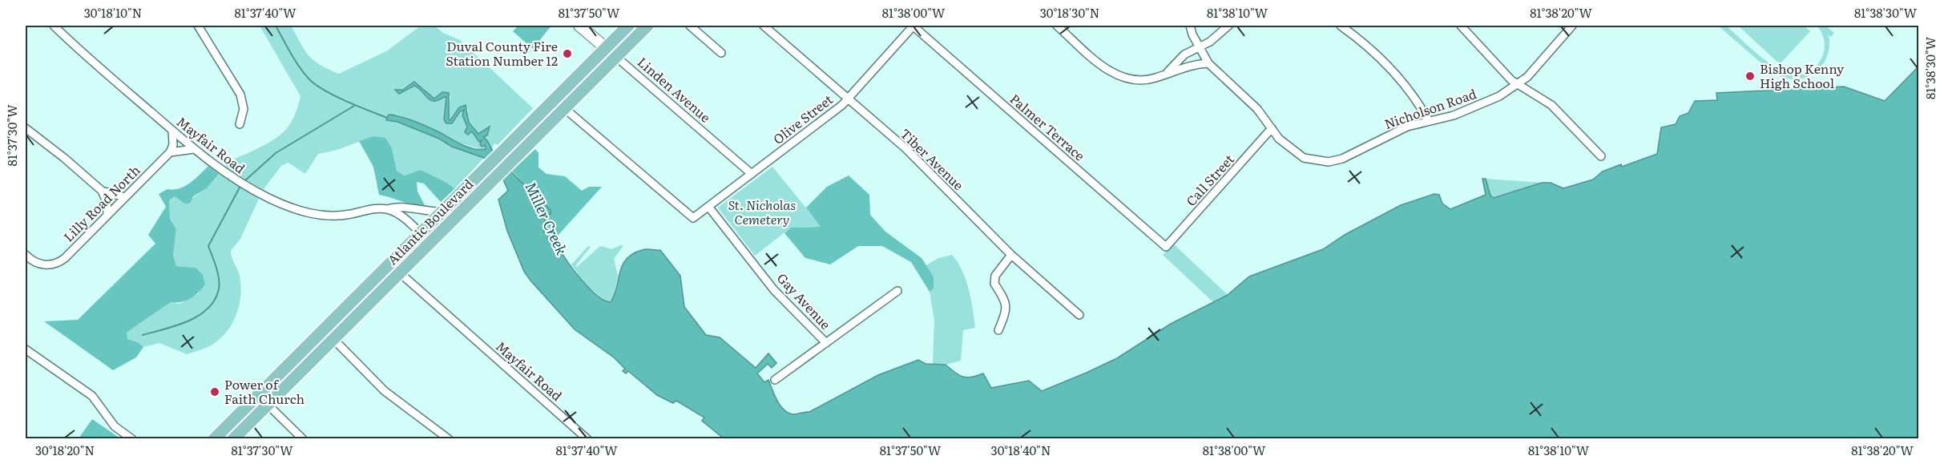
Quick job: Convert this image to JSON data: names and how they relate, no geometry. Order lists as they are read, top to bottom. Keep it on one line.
{"streets":{"main road":["Atlantic Boulevard"],"street":["Linden Avenue","Nicholson Road","Olive Street","Palmer Terrace","Mayfair Road","Tiber Avenue","Call Street","Lilly Road North","Gay Avenue"]},"crossings":[["Linden Avenue","Olive Street"],["Linden Avenue","Atlantic Boulevard"],["Nicholson Road","Call Street"],["Olive Street","Palmer Terrace"],["Olive Street","Tiber Avenue"],["Olive Street","Atlantic Boulevard"],["Olive Street","Gay Avenue"],["Palmer Terrace","Call Street"],["Mayfair Road","Atlantic Boulevard"]],"water":["Miller Creek"],"parks":["St. Nicholas Cemetery"],"places":["Duval County Fire Station Number 12","Bishop Kenny High School","Power of Faith Church"],"coordinates":["30°18'10\"N","81°37'40\"W","81°37'50\"W","81°38'00\"W","30°18'30\"N","81°38'10\"W","81°38'20\"W","81°38'30\"W","81°37'30\"W","30°18'20\"N","30°18'40\"N"]}
